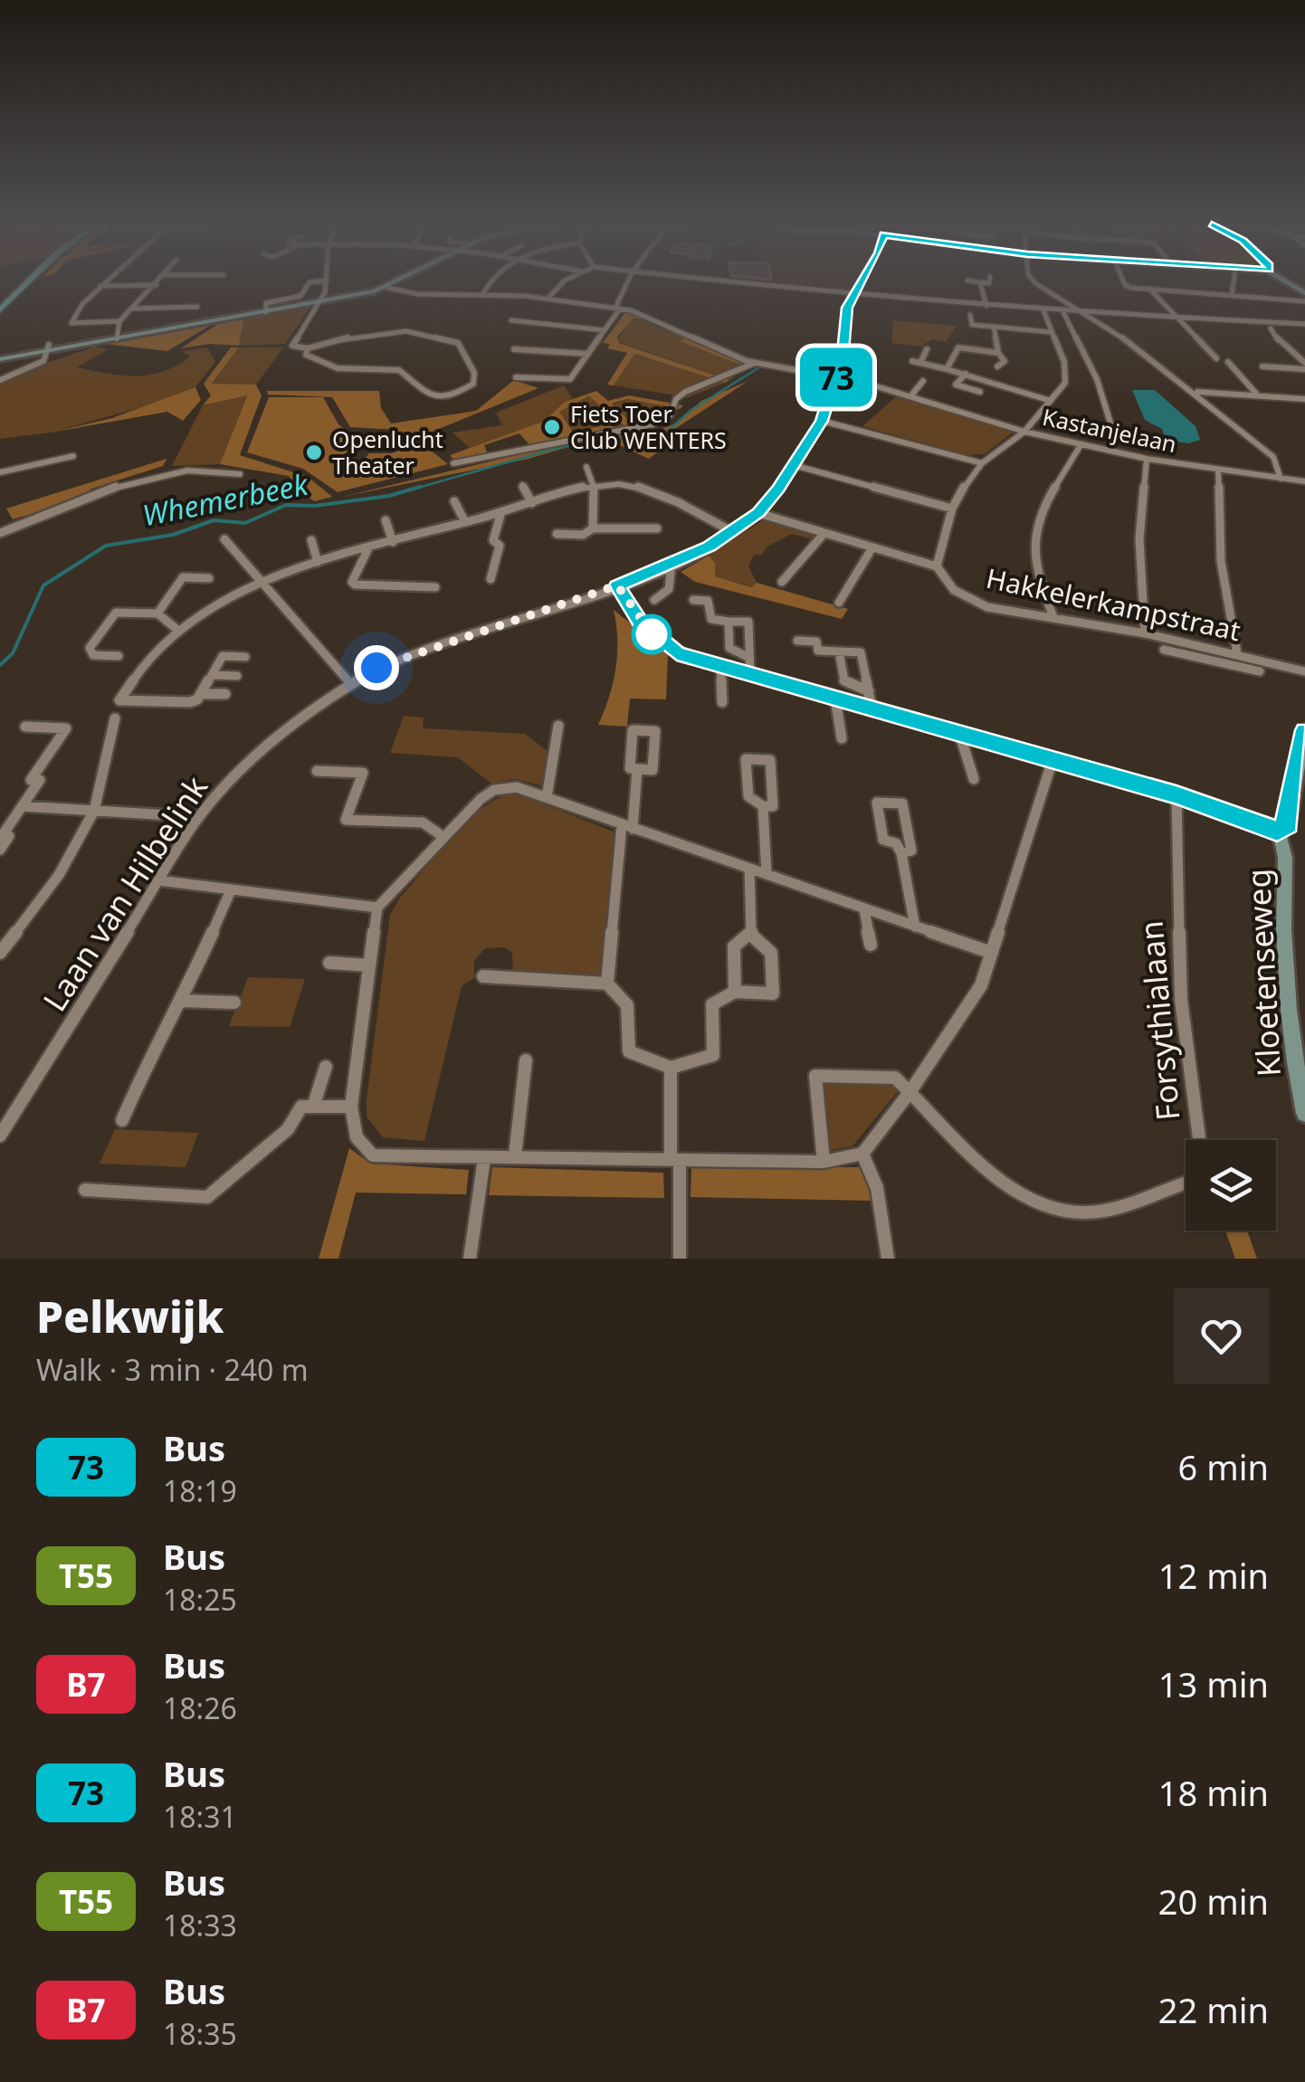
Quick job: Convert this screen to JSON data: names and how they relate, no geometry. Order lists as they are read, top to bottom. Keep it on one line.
{"streets":{"street":["Kastanjelaan","Hakkelerkampstraat","Laan van Hilbelink","Kloetenseweg","Forsythialaan"]},"crossings":[["Kastanjelaan","Laan van Hilbelink"],["Hakkelerkampstraat","Laan van Hilbelink"]],"water":["Whemerbeek"],"places":["Fiets Toer Club WENTERS","Openlucht Theater"],"lines":["bus line 73"],"page":{"on_map":"73","heading":["Pelkwijk","Walk · 3 min · 240 m"],"list":[{"mark":"73","name":"Bus","note":"18:19","value":"6 min"},{"mark":"T55","name":"Bus","note":"18:25","value":"12 min"},{"mark":"B7","name":"Bus","note":"18:26","value":"13 min"},{"mark":"73","name":"Bus","note":"18:31","value":"18 min"},{"mark":"T55","name":"Bus","note":"18:33","value":"20 min"},{"mark":"B7","name":"Bus","note":"18:35","value":"22 min"}]}}
